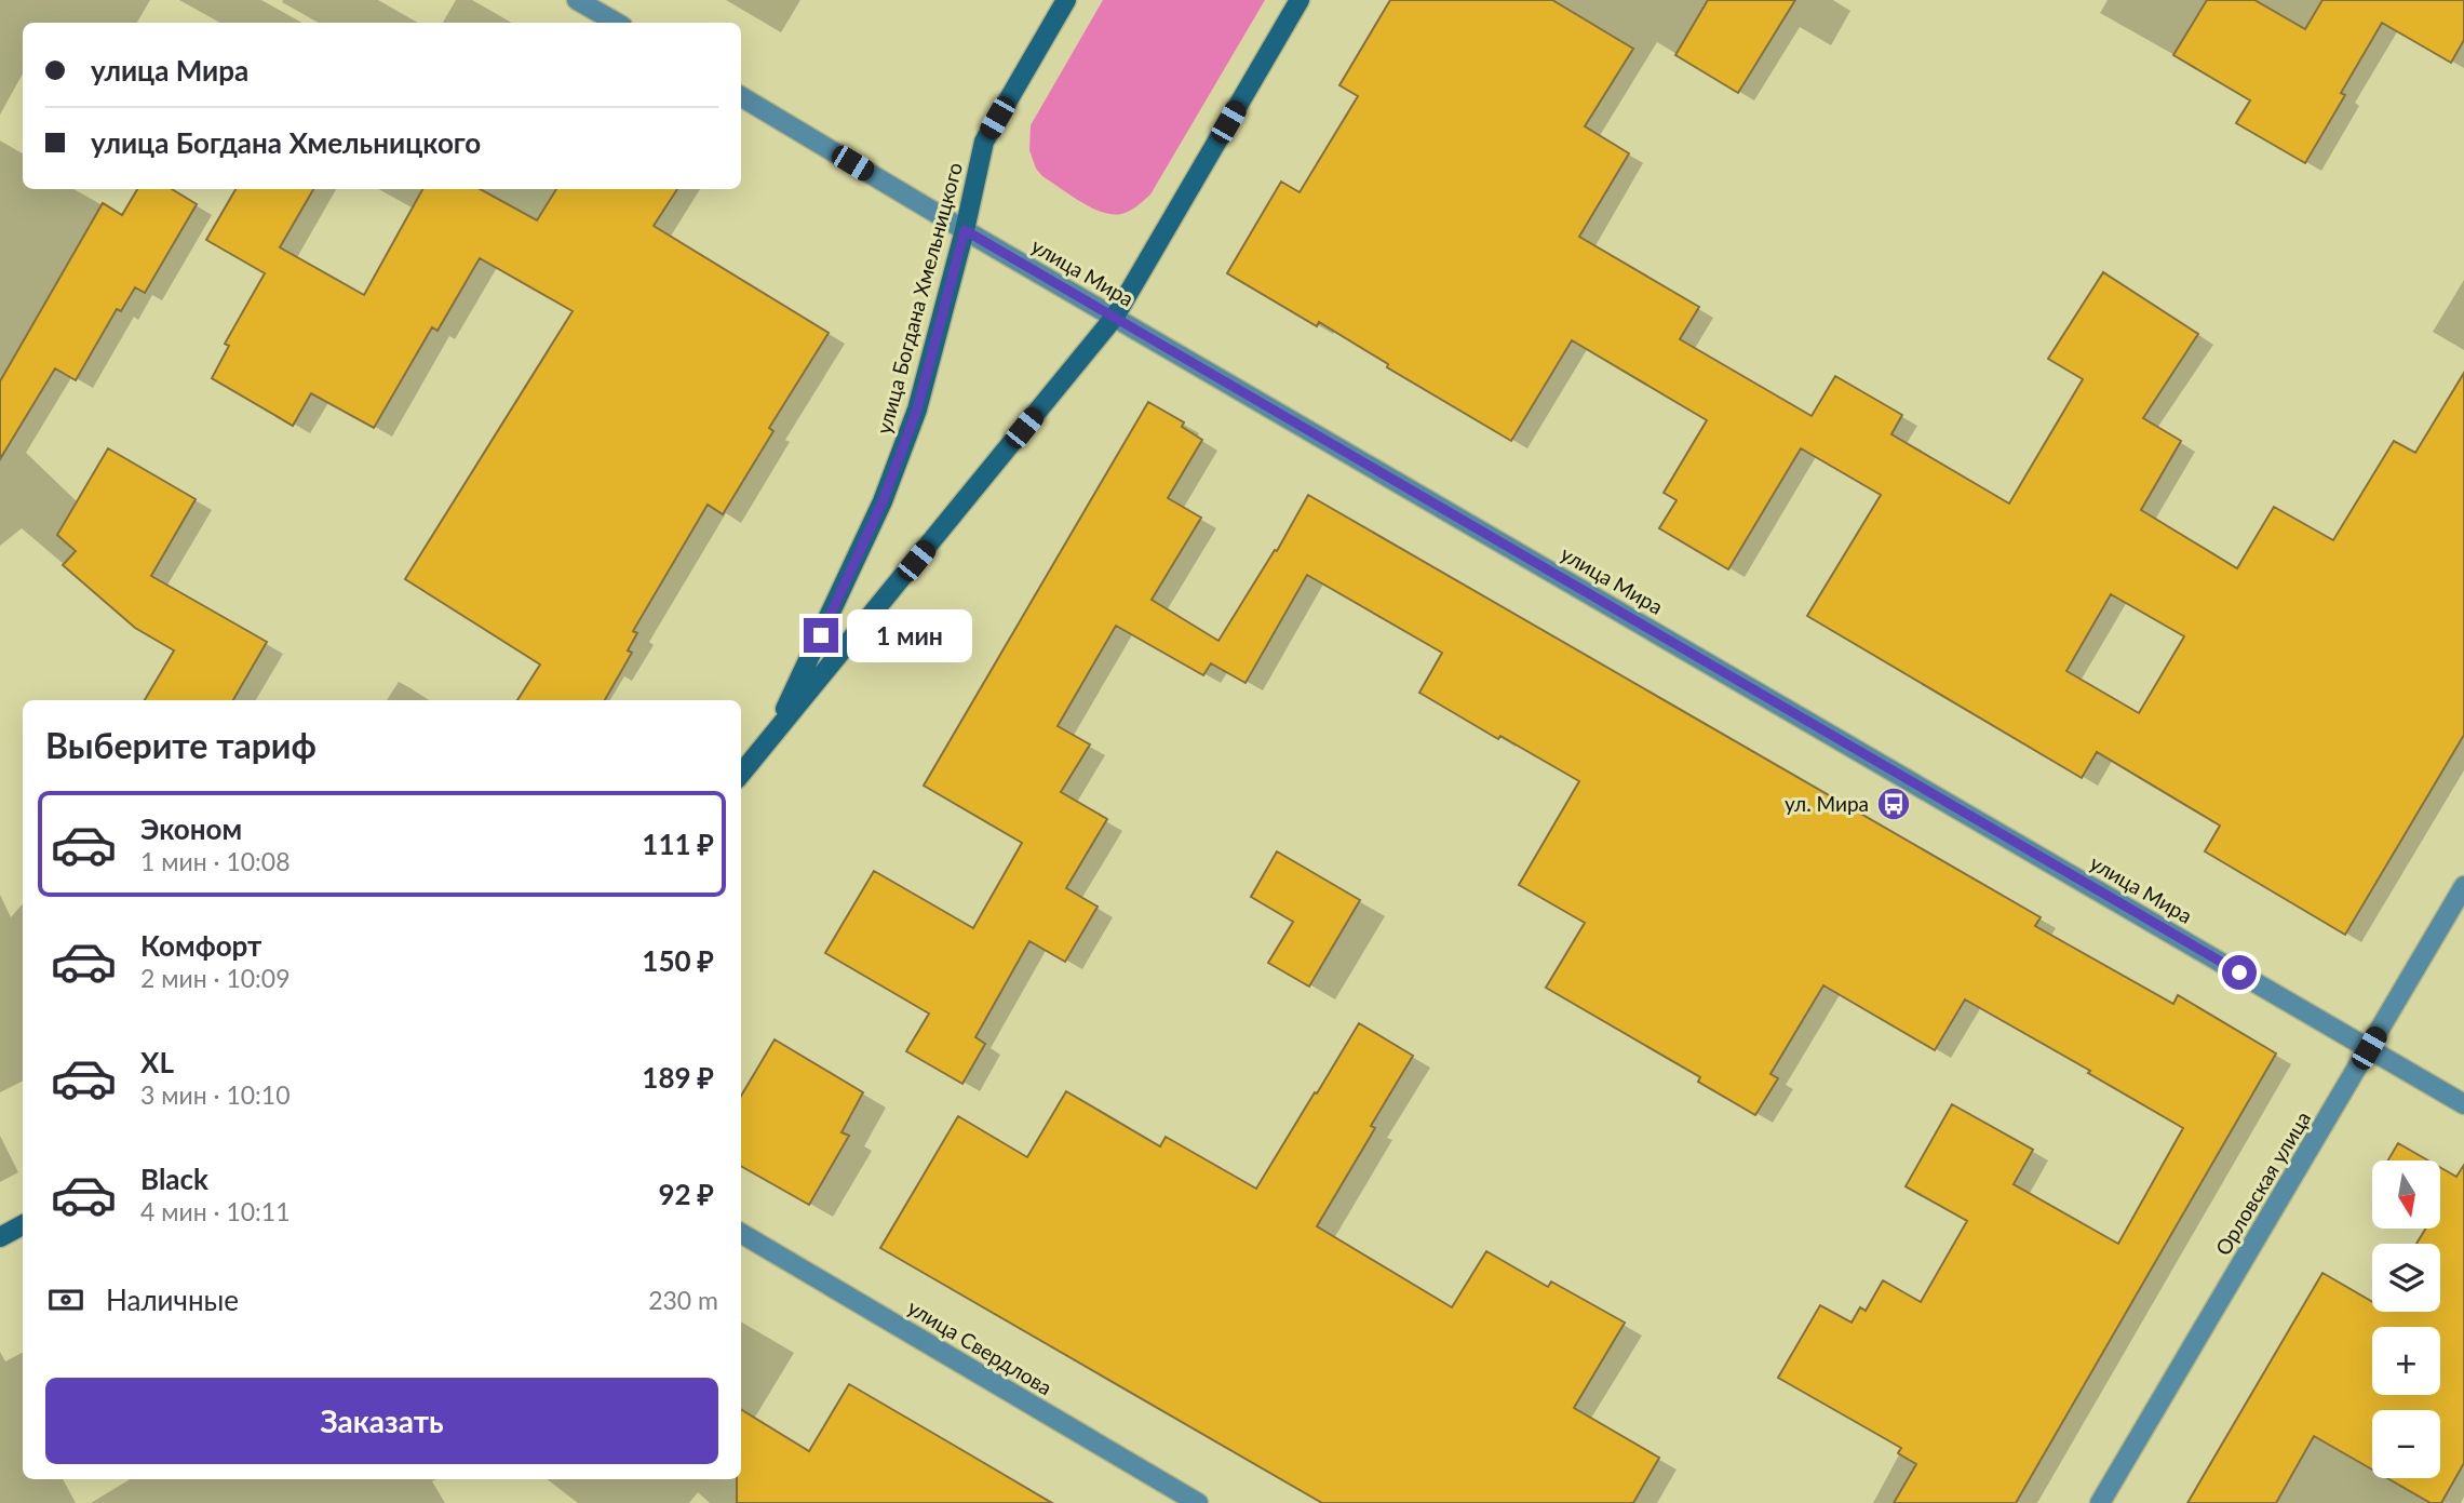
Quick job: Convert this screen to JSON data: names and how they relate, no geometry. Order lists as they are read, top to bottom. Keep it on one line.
{"streets":{"main road":["улица Богдана Хмельницкого"],"street":["улица Мира","Орловская улица","улица Свердлова"]},"crossings":[["улица Мира","улица Богдана Хмельницкого"],["улица Мира","Орловская улица"]],"places":{"bus stop":["ул. Мира"]},"north":"bottom","page":{"banner":["улица Мира","улица Богдана Хмельницкого"],"bubble":"1 мин","heading":"Выберите тариф","list":[{"name":"Эконом","note":"1 мин · 10:08","value":"111 ₽"},{"name":"Комфорт","note":"2 мин · 10:09","value":"150 ₽"},{"name":"XL","note":"3 мин · 10:10","value":"189 ₽"},{"name":"Black","note":"4 мин · 10:11","value":"92 ₽"}],"map_buttons":["+","−"],"pay":["Наличные","230 m"],"buttons":"Заказать"}}
